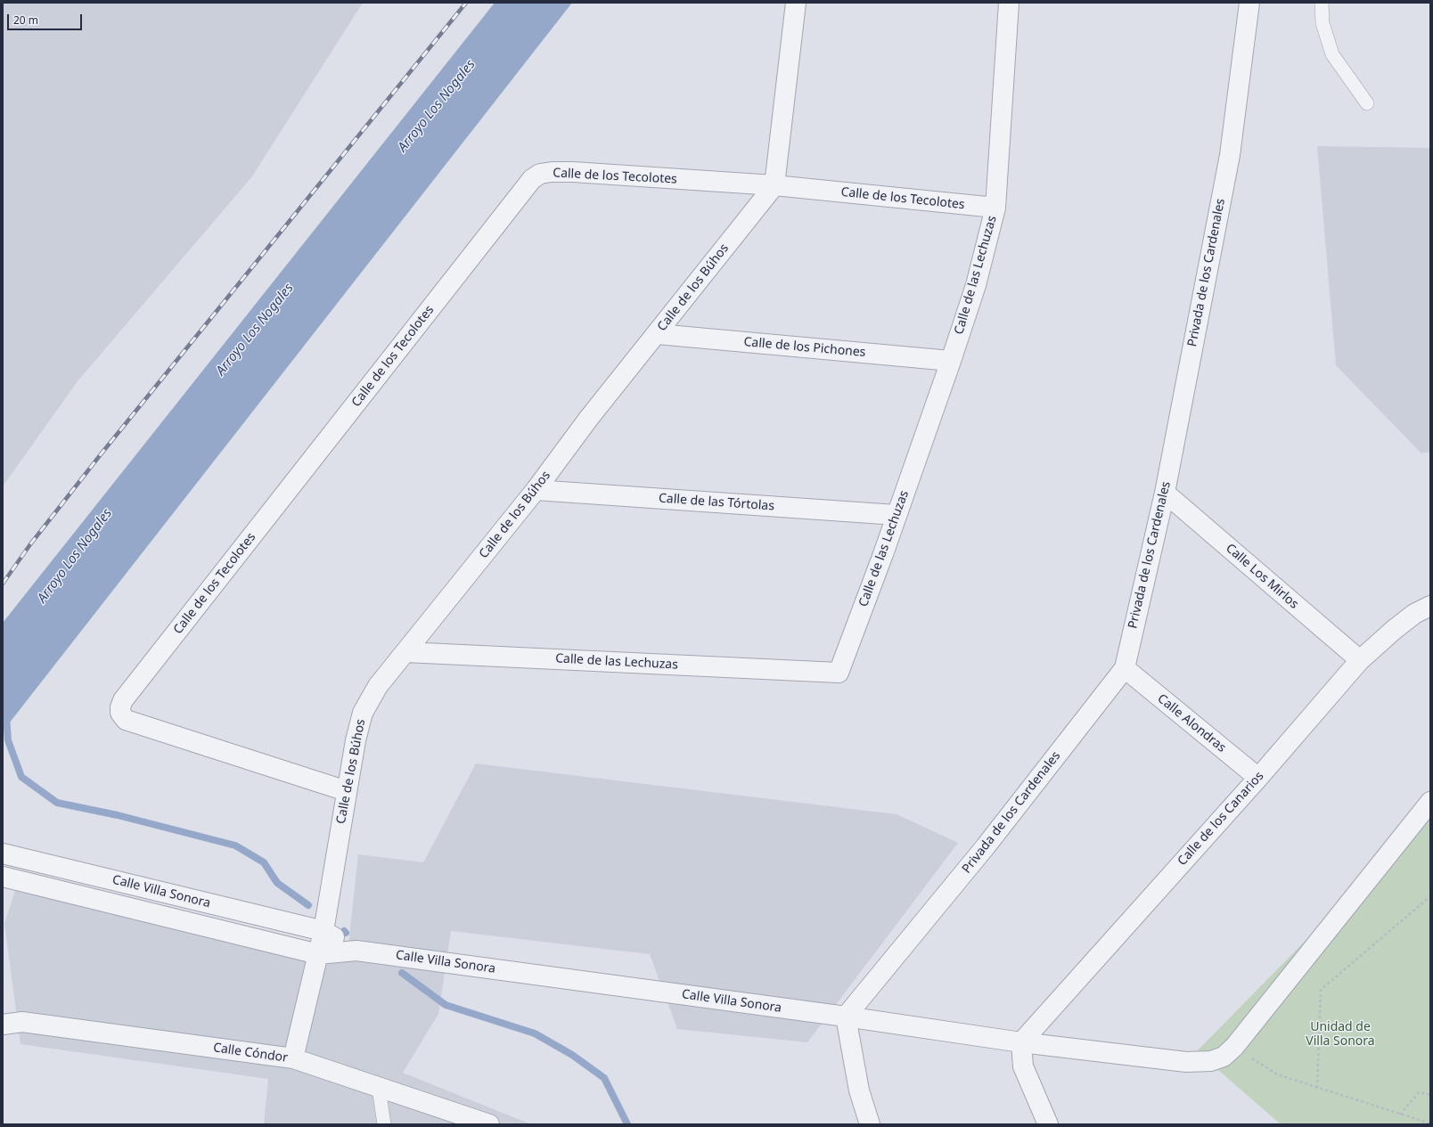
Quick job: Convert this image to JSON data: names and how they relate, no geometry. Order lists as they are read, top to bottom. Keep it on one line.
{"streets":{"street":["Calle de los Tecolotes","Privada de los Cardenales","Calle de las Lechuzas","Calle de los Búhos","Calle de los Pichones","Calle de las Tórtolas","Calle Los Mirlos","Calle Alondras","Calle de los Canarios","Calle Villa Sonora","Calle Cóndor"]},"crossings":[["Calle de los Tecolotes","Calle de las Lechuzas"],["Calle de los Tecolotes","Calle de los Búhos"],["Privada de los Cardenales","Calle Los Mirlos"],["Privada de los Cardenales","Calle Alondras"],["Privada de los Cardenales","Calle Villa Sonora"],["Calle de las Lechuzas","Calle de los Búhos"],["Calle de las Lechuzas","Calle de los Pichones"],["Calle de las Lechuzas","Calle de las Tórtolas"],["Calle de los Búhos","Calle de los Pichones"],["Calle de los Búhos","Calle de las Tórtolas"],["Calle de los Búhos","Calle Villa Sonora"],["Calle de los Búhos","Calle Cóndor"],["Calle Los Mirlos","Calle de los Canarios"],["Calle Alondras","Calle de los Canarios"],["Calle de los Canarios","Calle Villa Sonora"]],"water":["Arroyo Los Nogales"],"parks":["Unidad de Villa Sonora"],"scale_bar":"20 m"}
